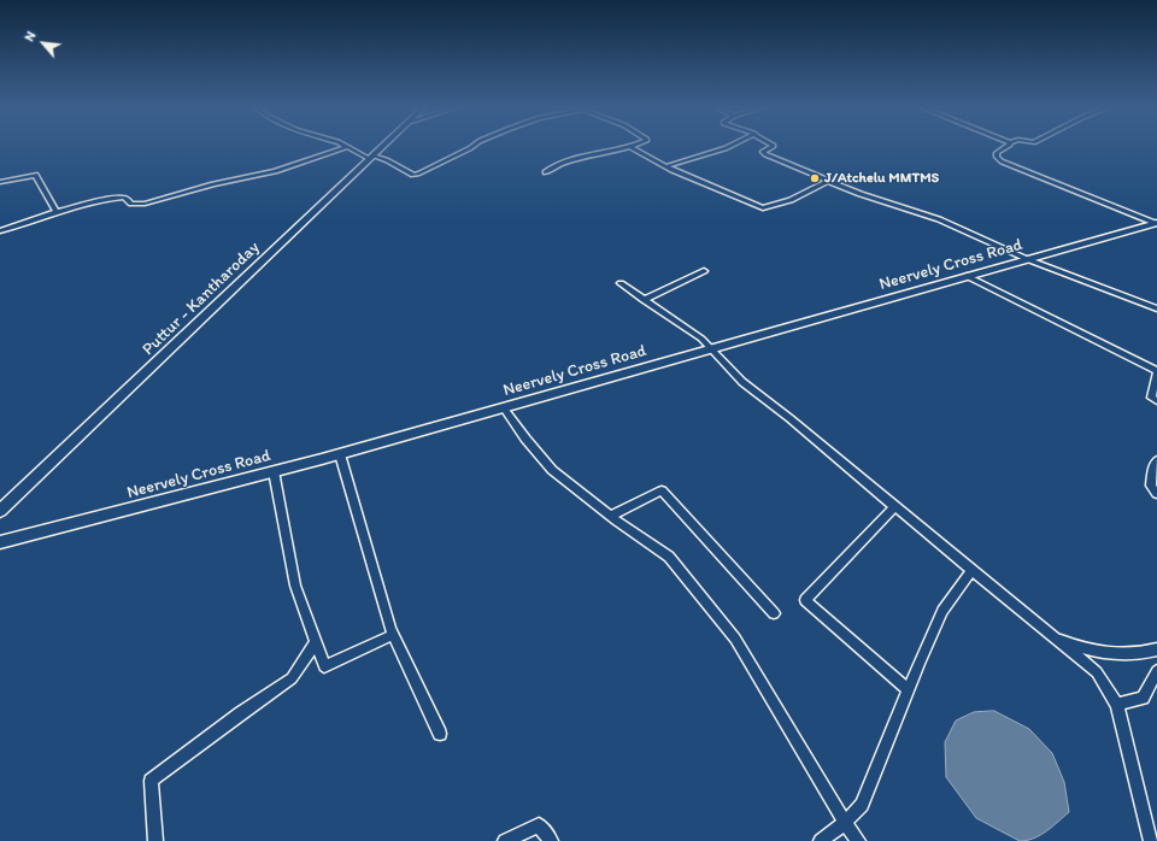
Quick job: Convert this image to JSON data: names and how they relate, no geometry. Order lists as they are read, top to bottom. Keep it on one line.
{"streets":{"main road":["Puttur - Kantharoday"],"street":["Neervely Cross Road"]},"places":["J/Atchelu MMTMS"],"north":"top left"}
